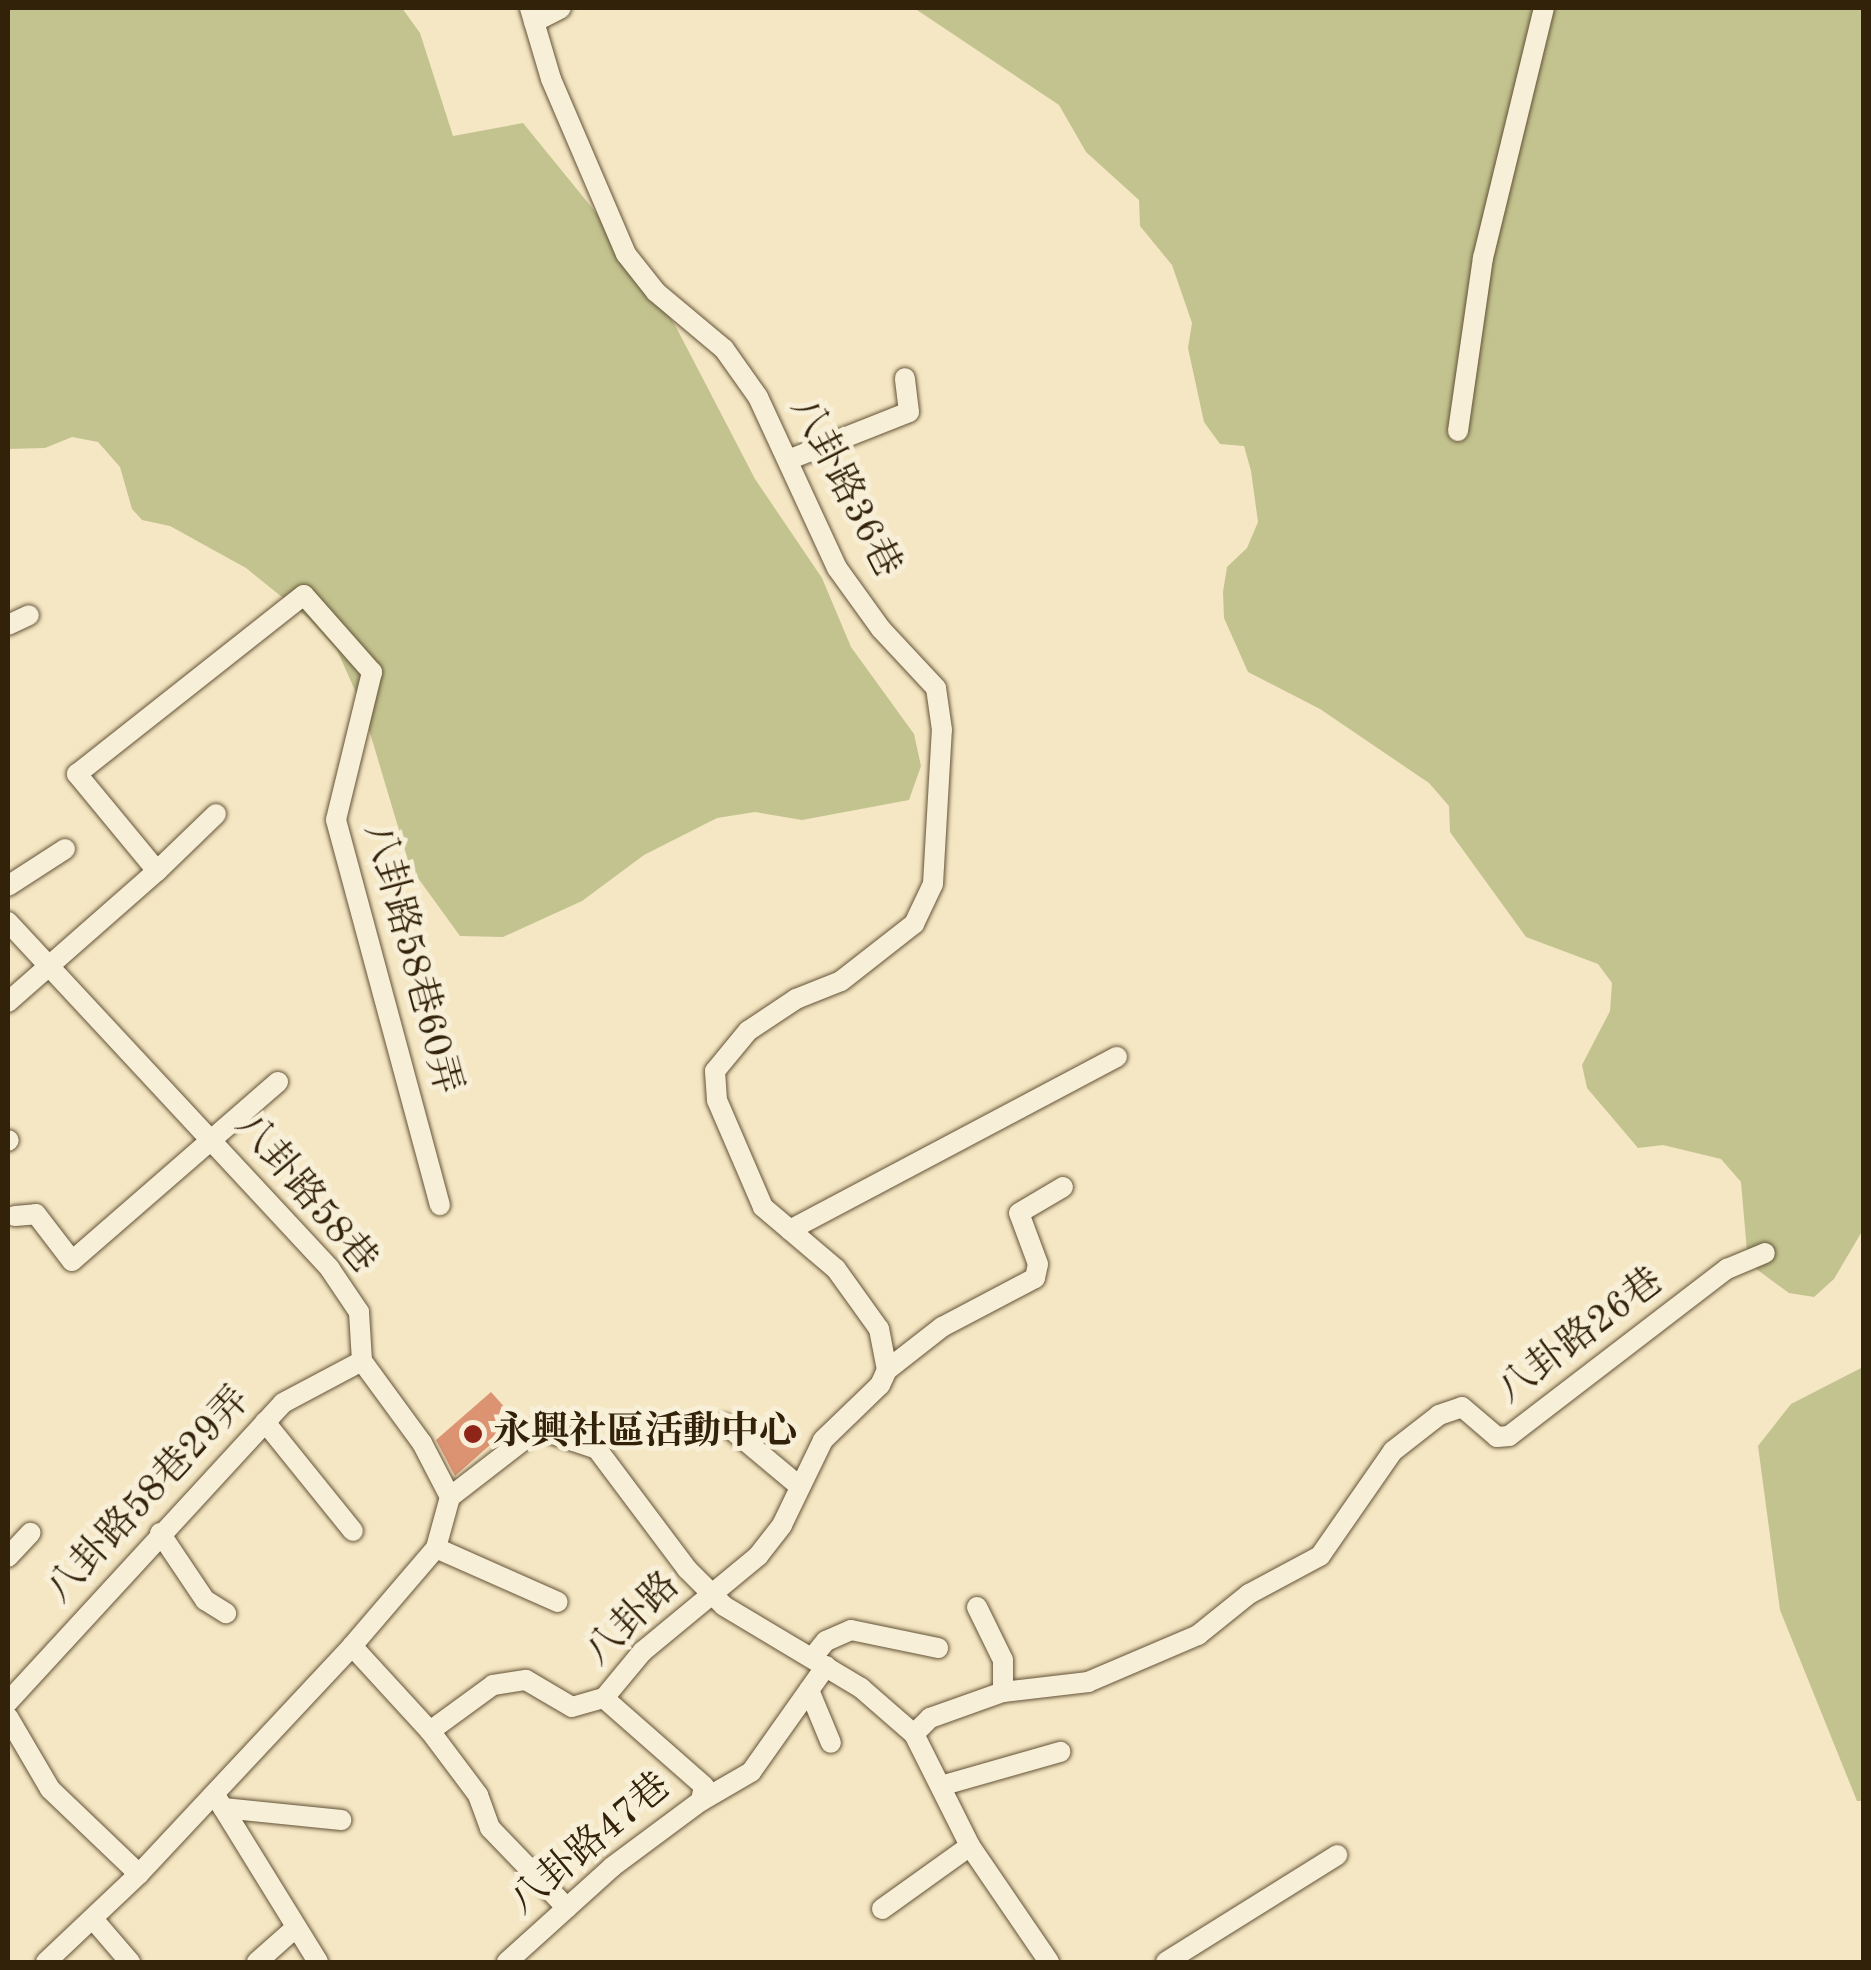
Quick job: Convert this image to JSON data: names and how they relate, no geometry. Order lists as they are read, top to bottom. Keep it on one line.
{"streets":{"street":["八卦路36巷","八卦路58巷60弄","八卦路58巷","八卦路26巷","八卦路58巷29弄","八卦路","八卦路47巷"]},"crossings":[["八卦路58巷","八卦路58巷29弄"],["八卦路26巷","八卦路"],["八卦路","八卦路47巷"]],"places":["永興社區活動中心"]}
